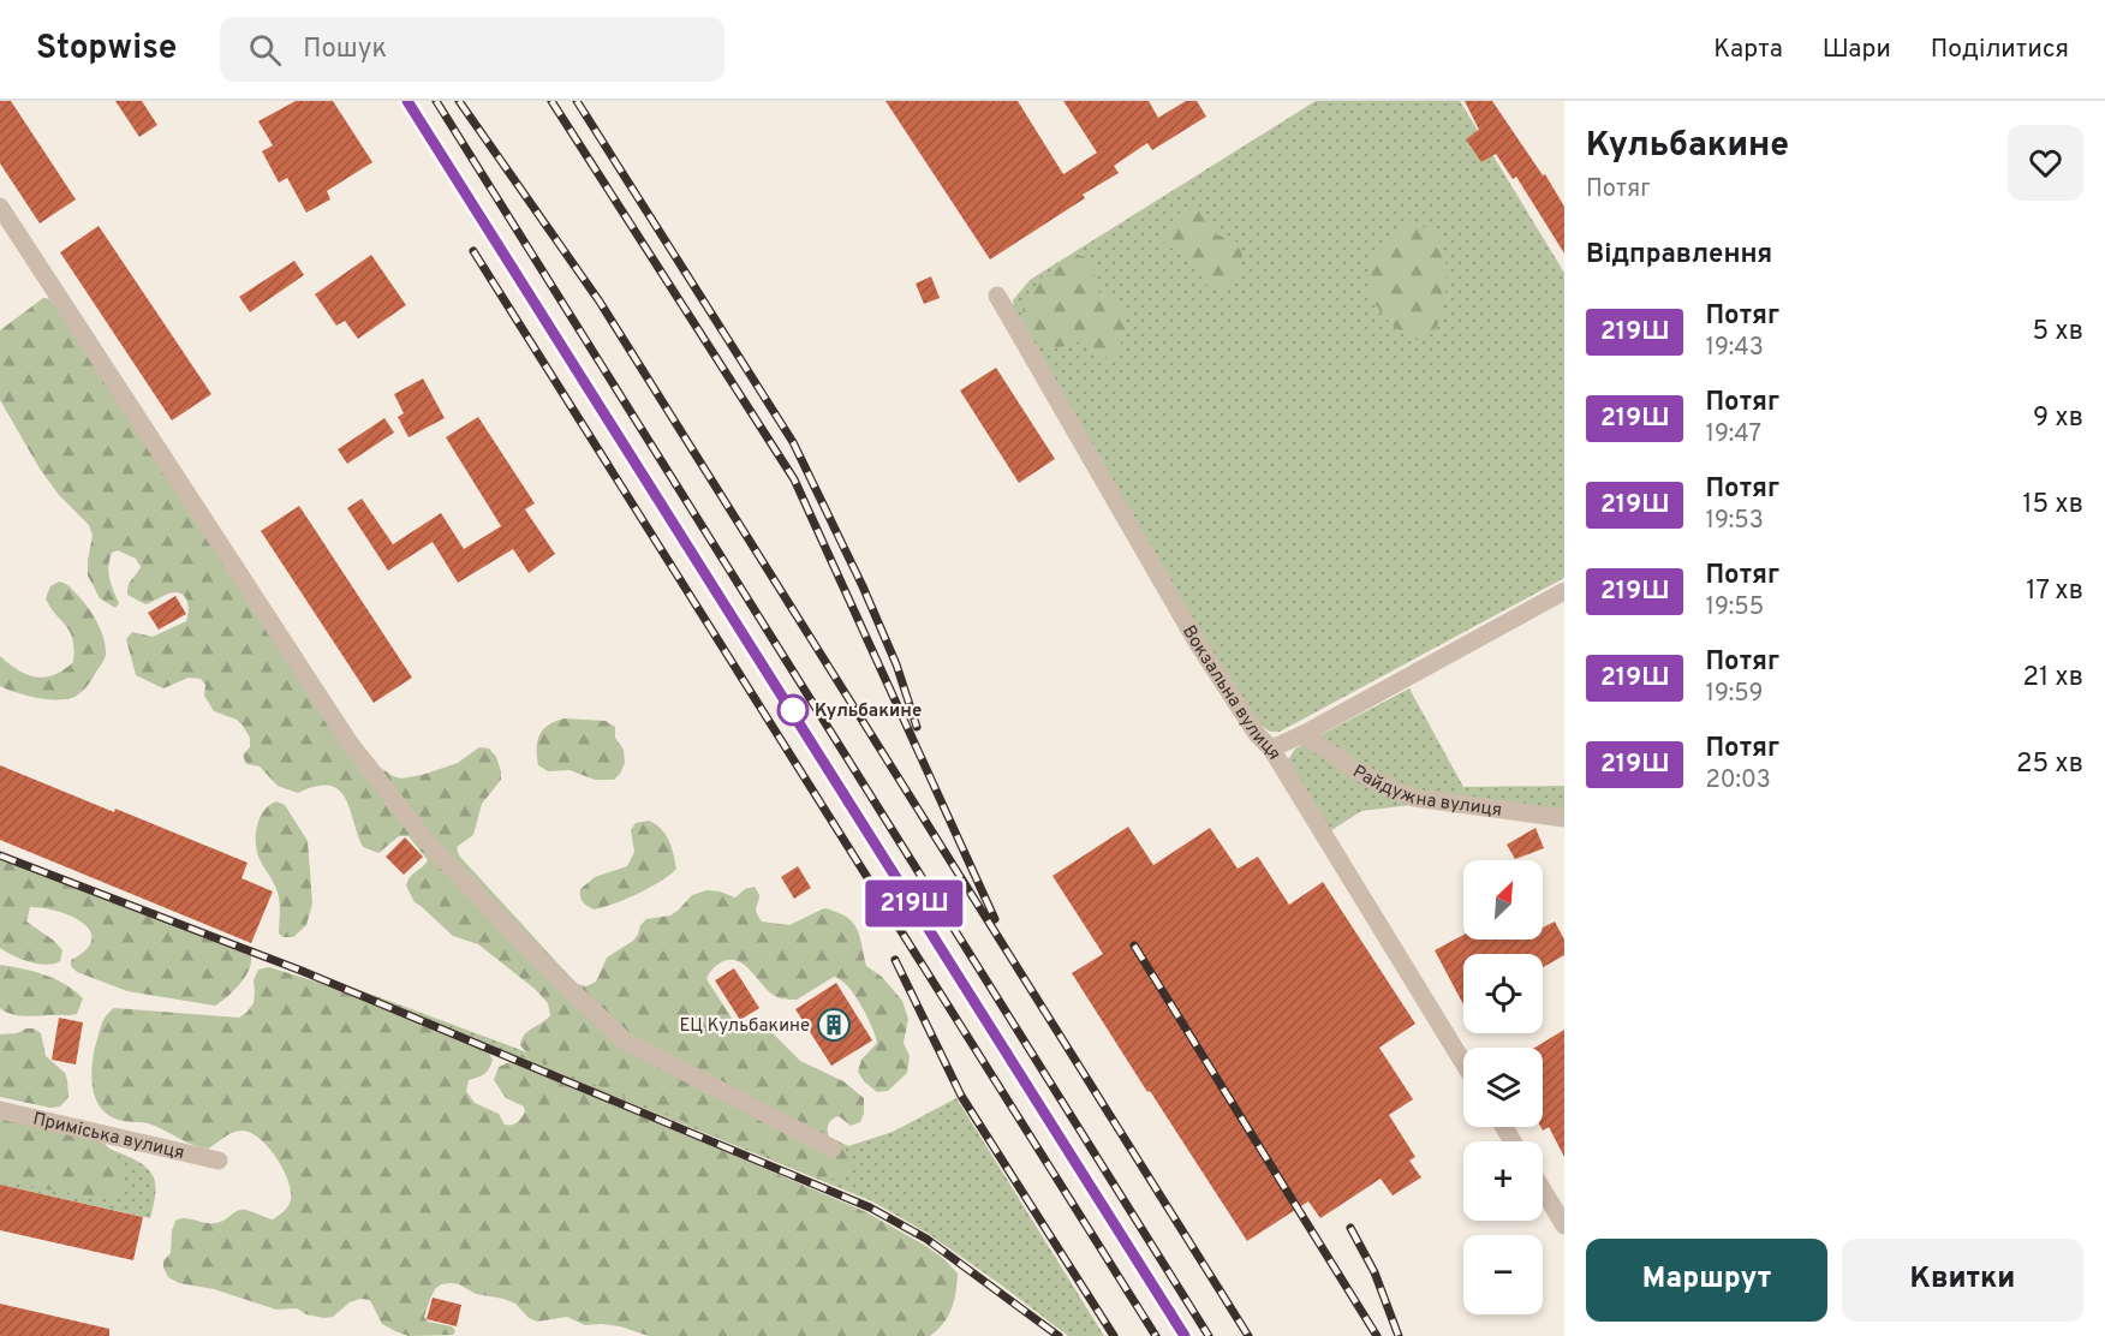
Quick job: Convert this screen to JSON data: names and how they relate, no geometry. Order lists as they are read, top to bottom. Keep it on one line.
{"streets":{"street":["Вокзальна вулиця","Райдужна вулиця","Приміська вулиця"]},"places":{"other":["Кульбакине"],"building":["ЕЦ Кульбакине"]},"north":"top right","page":{"header":"Stopwise","search":"Пошук","nav":["Карта","Шари","Поділитися"],"on_map":"219Ш","heading":[["Кульбакине","Потяг"],"Відправлення"],"list":[{"mark":"219Ш","name":"Потяг","note":"19:43","value":"5 хв"},{"mark":"219Ш","name":"Потяг","note":"19:47","value":"9 хв"},{"mark":"219Ш","name":"Потяг","note":"19:53","value":"15 хв"},{"mark":"219Ш","name":"Потяг","note":"19:55","value":"17 хв"},{"mark":"219Ш","name":"Потяг","note":"19:59","value":"21 хв"},{"mark":"219Ш","name":"Потяг","note":"20:03","value":"25 хв"}],"map_buttons":["+","−"],"buttons":["Маршрут","Квитки"]}}
